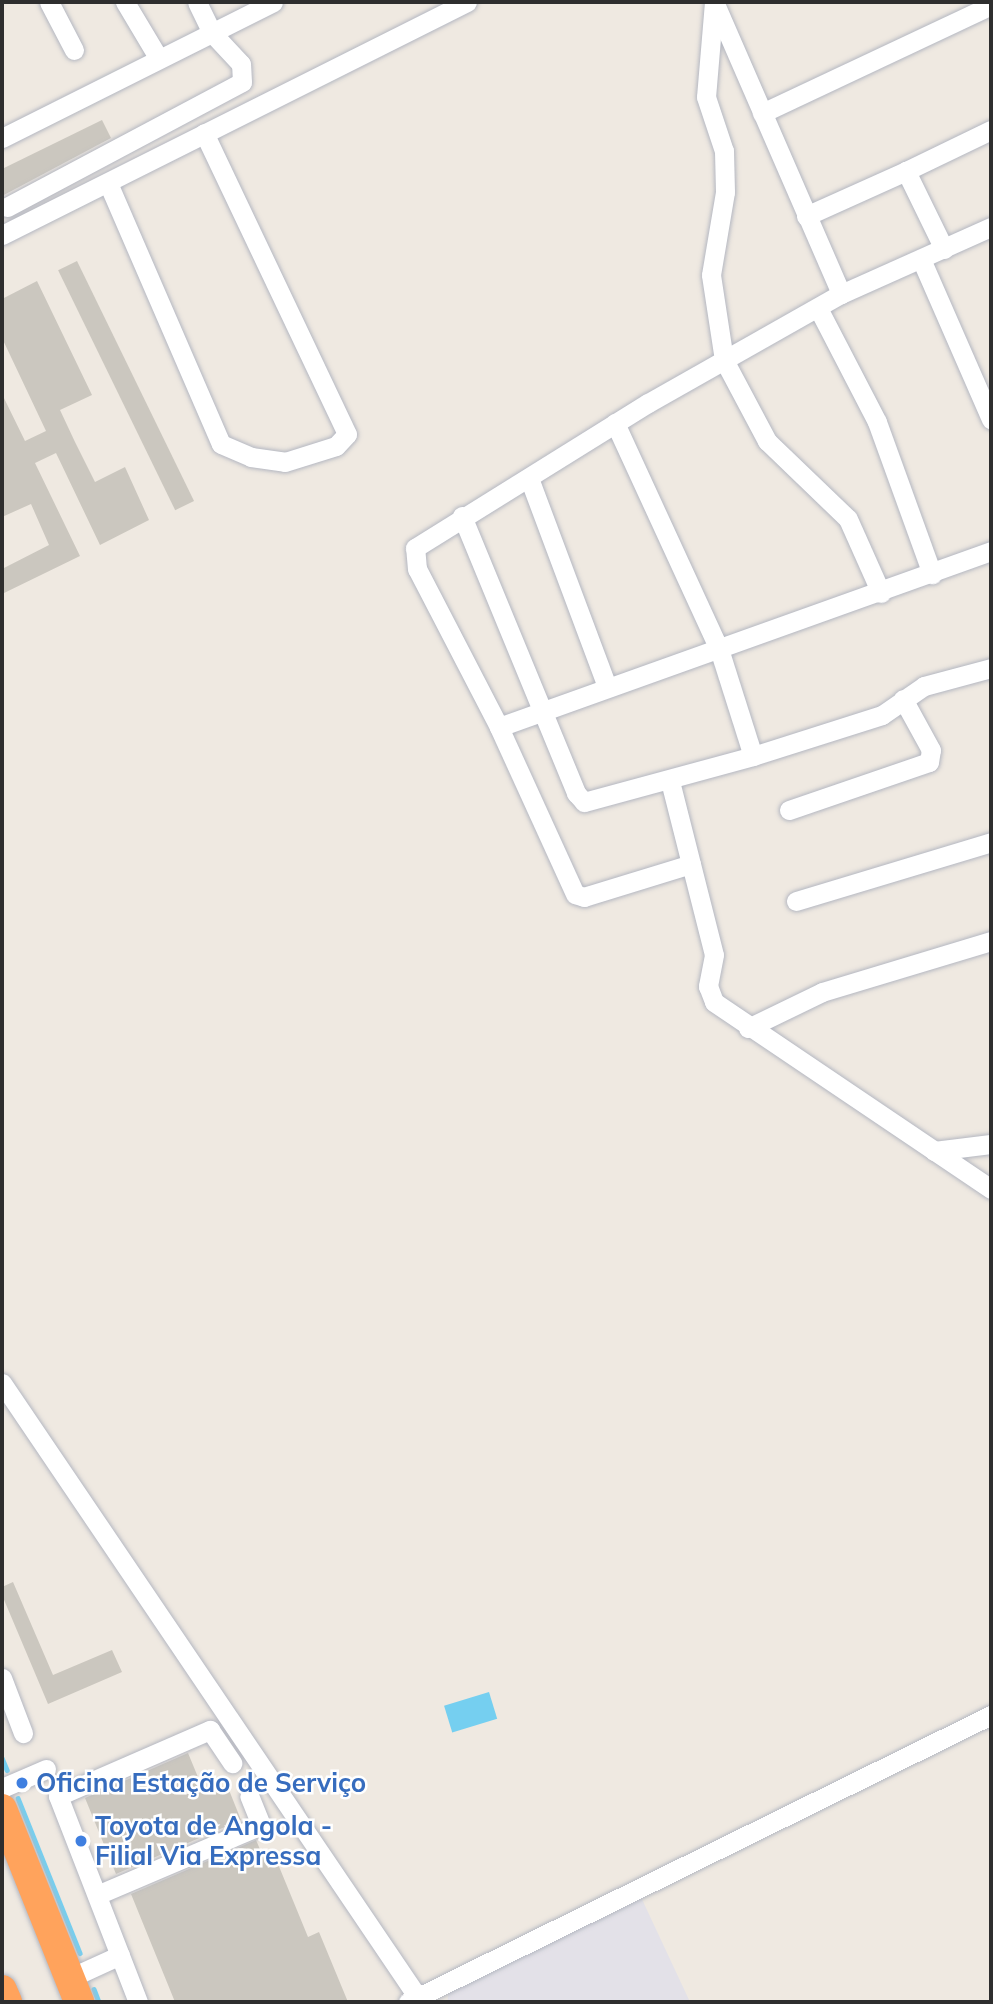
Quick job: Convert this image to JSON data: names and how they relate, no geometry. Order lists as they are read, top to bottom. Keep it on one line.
{"places":["Oficina Estação de Serviço","Toyota de Angola - Filial Via Expressa"]}
